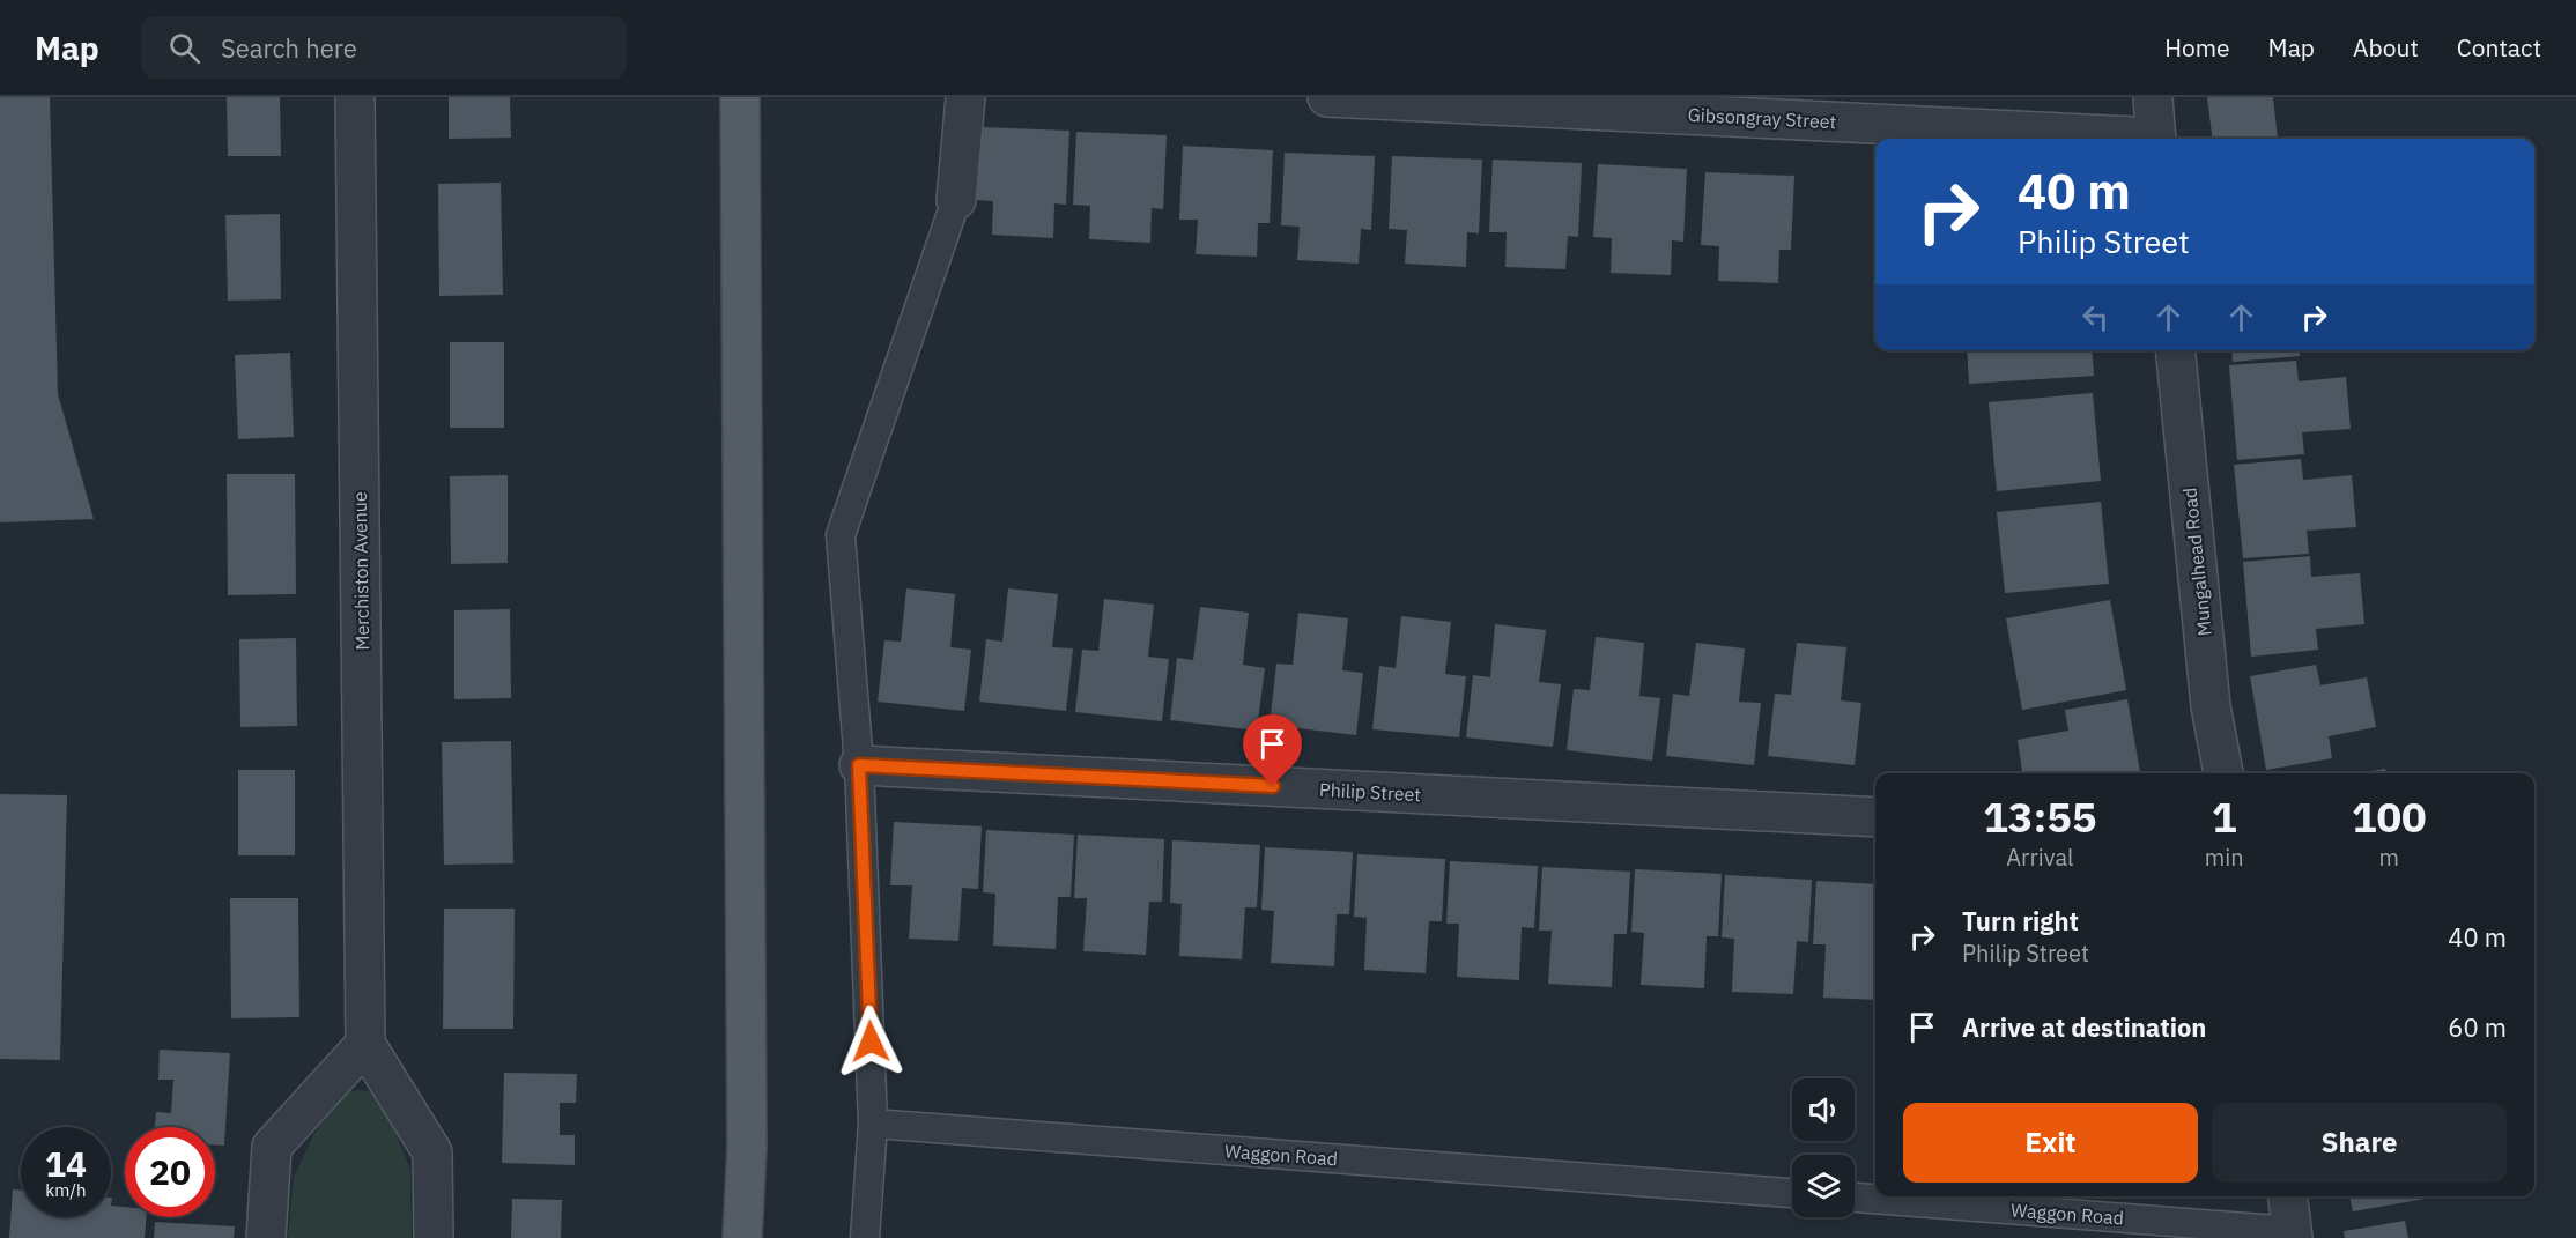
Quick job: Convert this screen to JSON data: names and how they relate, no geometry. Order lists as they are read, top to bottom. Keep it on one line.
{"streets":{"street":["Gibsongray Street","Mungalhead Road","Merchiston Avenue","Philip Street"],"lane":["Waggon Road"]},"page":{"header":"Map","search":"Search here","nav":["Home","Map","About","Contact"],"turn":["40 m","Philip Street"],"eta":["13:55","Arrival","1","min","100","m"],"list":[{"name":"Turn right","note":"Philip Street","value":"40 m"},{"name":"Arrive at destination","value":"60 m"}],"buttons":["Exit","Share"],"speed":"14 km/h","limit":"20"}}
